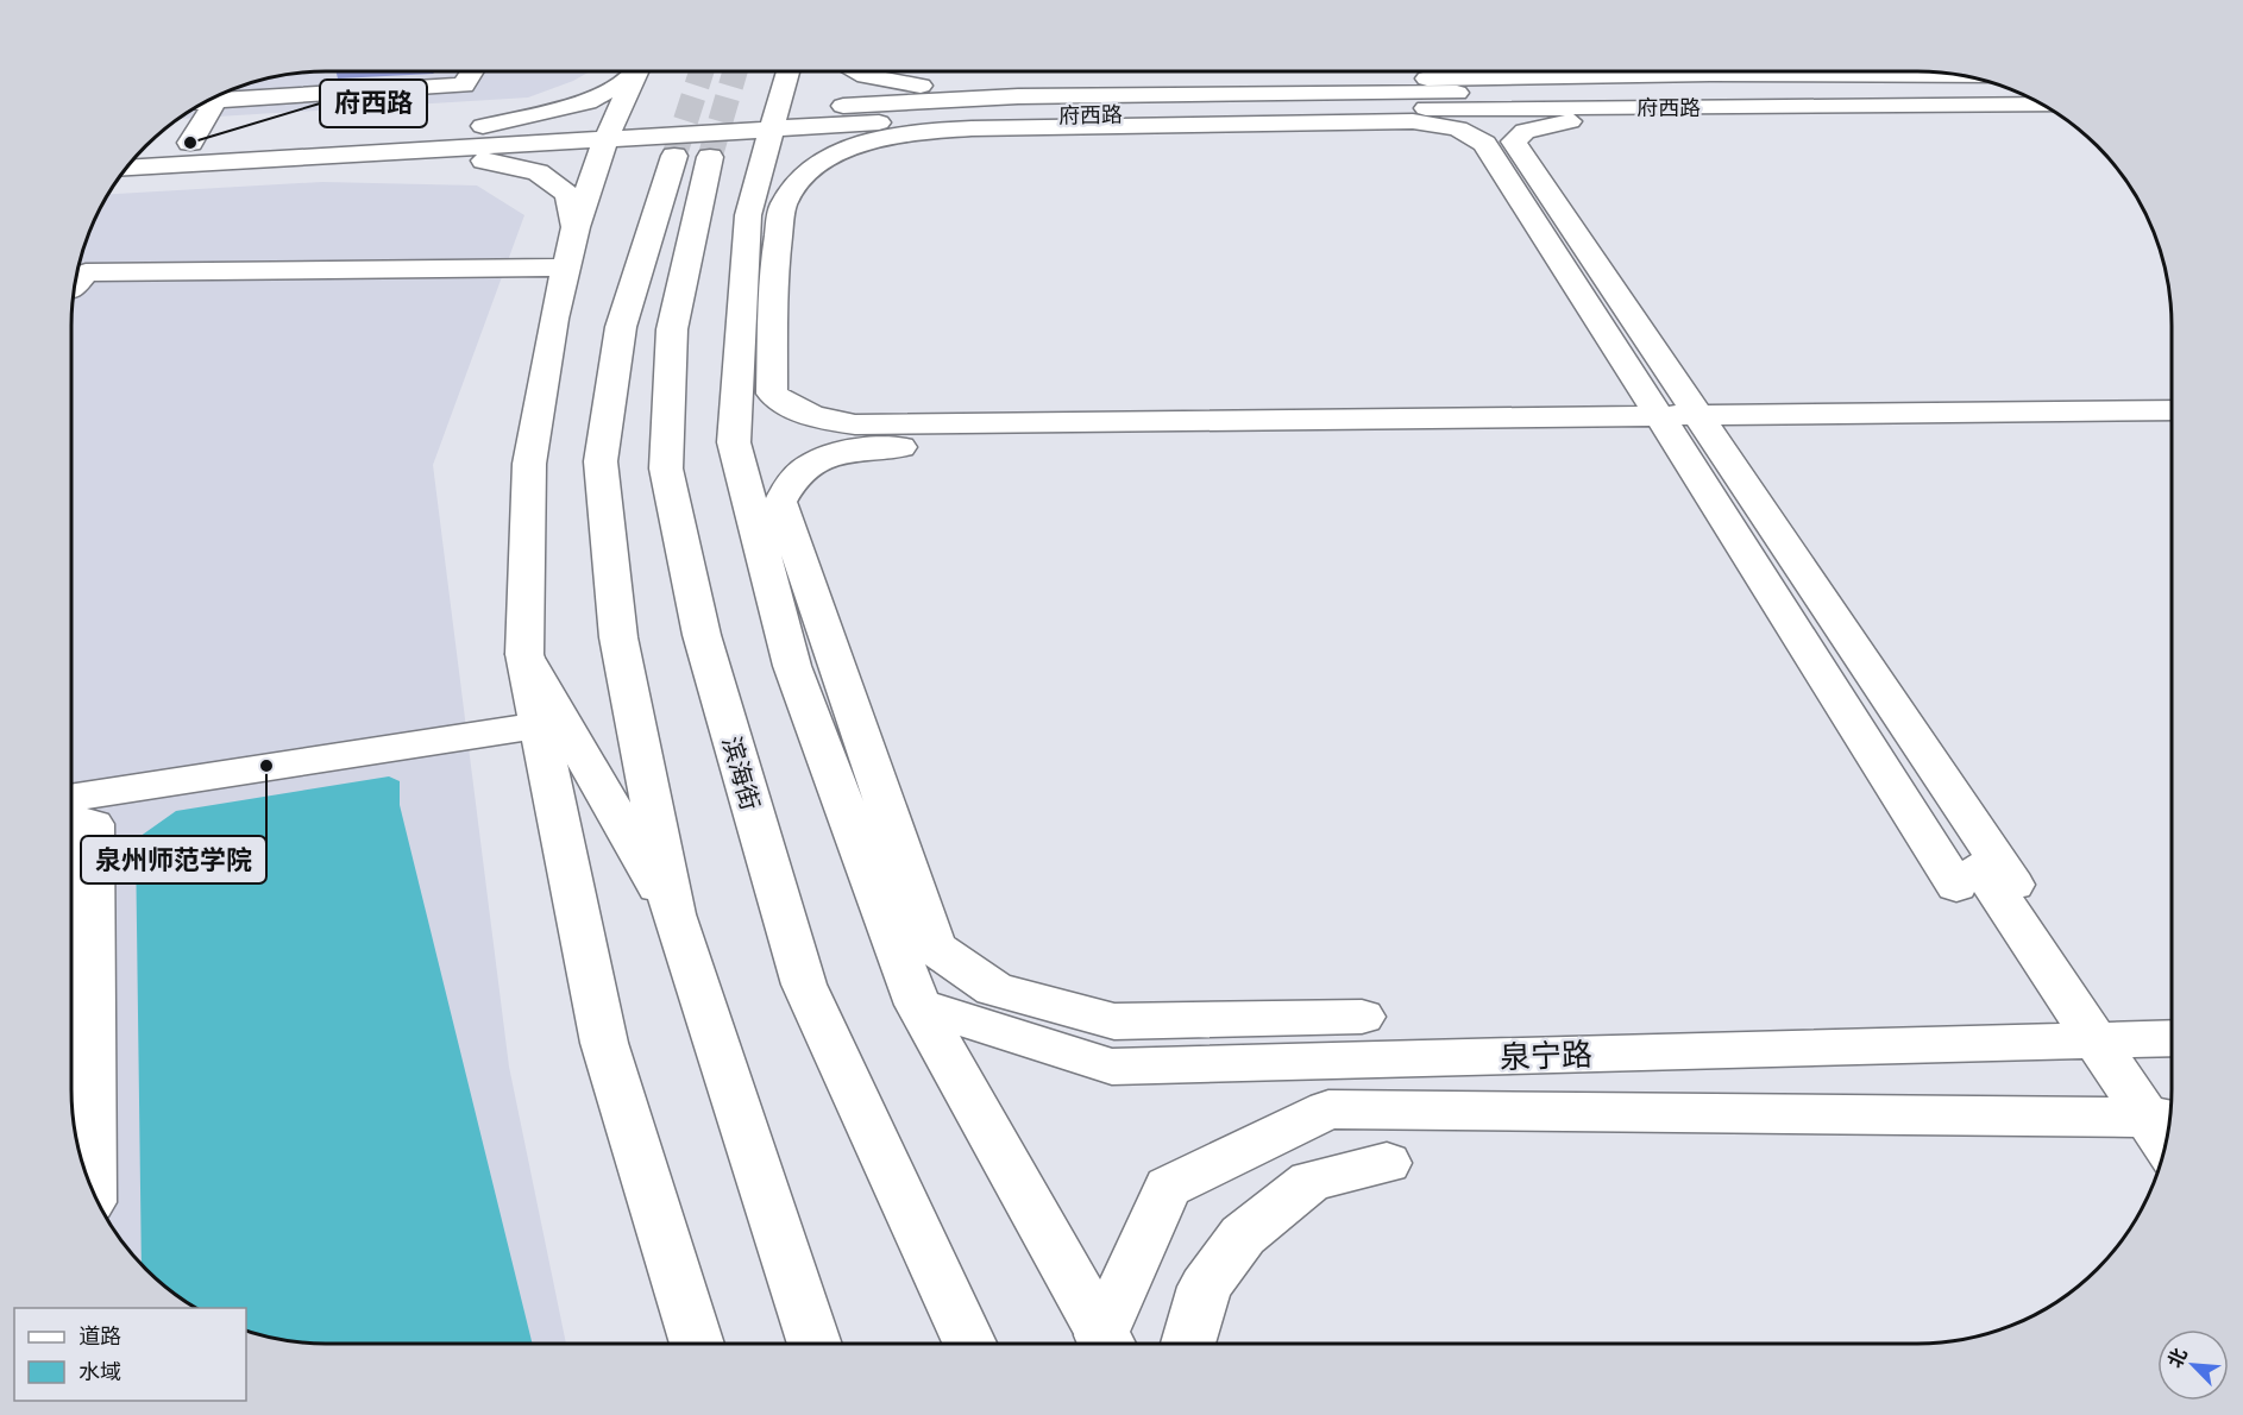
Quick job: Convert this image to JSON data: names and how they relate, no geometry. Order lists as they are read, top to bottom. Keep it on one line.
{"streets":{"street":["府西路","滨海街","泉宁路"]},"places":["府西路","泉州师范学院"],"legend":["道路","水域"],"north":"top left"}
